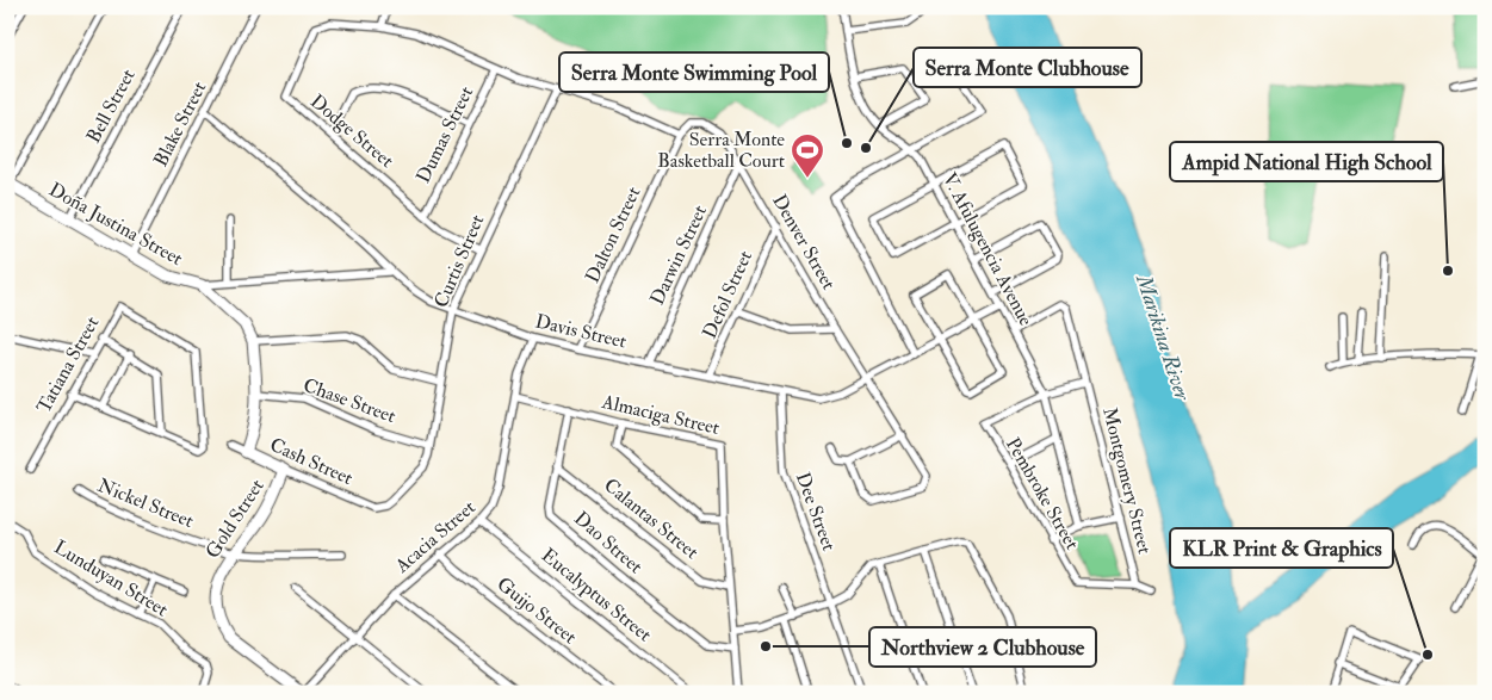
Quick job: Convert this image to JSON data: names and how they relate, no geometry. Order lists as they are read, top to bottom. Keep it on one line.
{"streets":{"street":["Bell Street","Blake Street","Dodge Street","Dumas Street","Doña Justina Street","Dalton Street","Denver Street","V. Afulugencia Avenue","Darwin Street","Curtis Street","Defol Street","Davis Street","Tatiana Street","Chase Street","Almaciga Street","Cash Street","Montgomery Street","Pembroke Street","Nickel Street","Dee Street","Gold Street","Calantas Street","Acacia Street","Dao Street","Lunduyan Street","Eucalyptus Street","Guijo Street"]},"crossings":[["Bell Street","Doña Justina Street"],["Blake Street","Doña Justina Street"],["Blake Street","Davis Street"],["Dodge Street","Dumas Street"],["Dodge Street","Dalton Street"],["Dodge Street","Denver Street"],["Dodge Street","Curtis Street"],["Doña Justina Street","Davis Street"],["Dalton Street","Denver Street"],["Dalton Street","Davis Street"],["Denver Street","Darwin Street"],["Denver Street","Defol Street"],["Denver Street","Davis Street"],["V. Afulugencia Avenue","Davis Street"],["V. Afulugencia Avenue","Montgomery Street"],["V. Afulugencia Avenue","Pembroke Street"],["Darwin Street","Davis Street"],["Curtis Street","Davis Street"],["Curtis Street","Chase Street"],["Curtis Street","Cash Street"],["Defol Street","Davis Street"],["Davis Street","Dee Street"],["Davis Street","Acacia Street"],["Almaciga Street","Calantas Street"],["Almaciga Street","Acacia Street"],["Almaciga Street","Dao Street"],["Cash Street","Gold Street"],["Montgomery Street","Pembroke Street"],["Nickel Street","Gold Street"],["Gold Street","Acacia Street"],["Calantas Street","Dao Street"],["Acacia Street","Eucalyptus Street"],["Acacia Street","Guijo Street"]],"water":["Marikina River"],"places":{"other":["Serra Monte Swimming Pool","Serra Monte Clubhouse","Ampid National High School","Northview 2 Clubhouse","KLR Print & Graphics"],"sports":["Serra Monte Basketball Court"]}}
